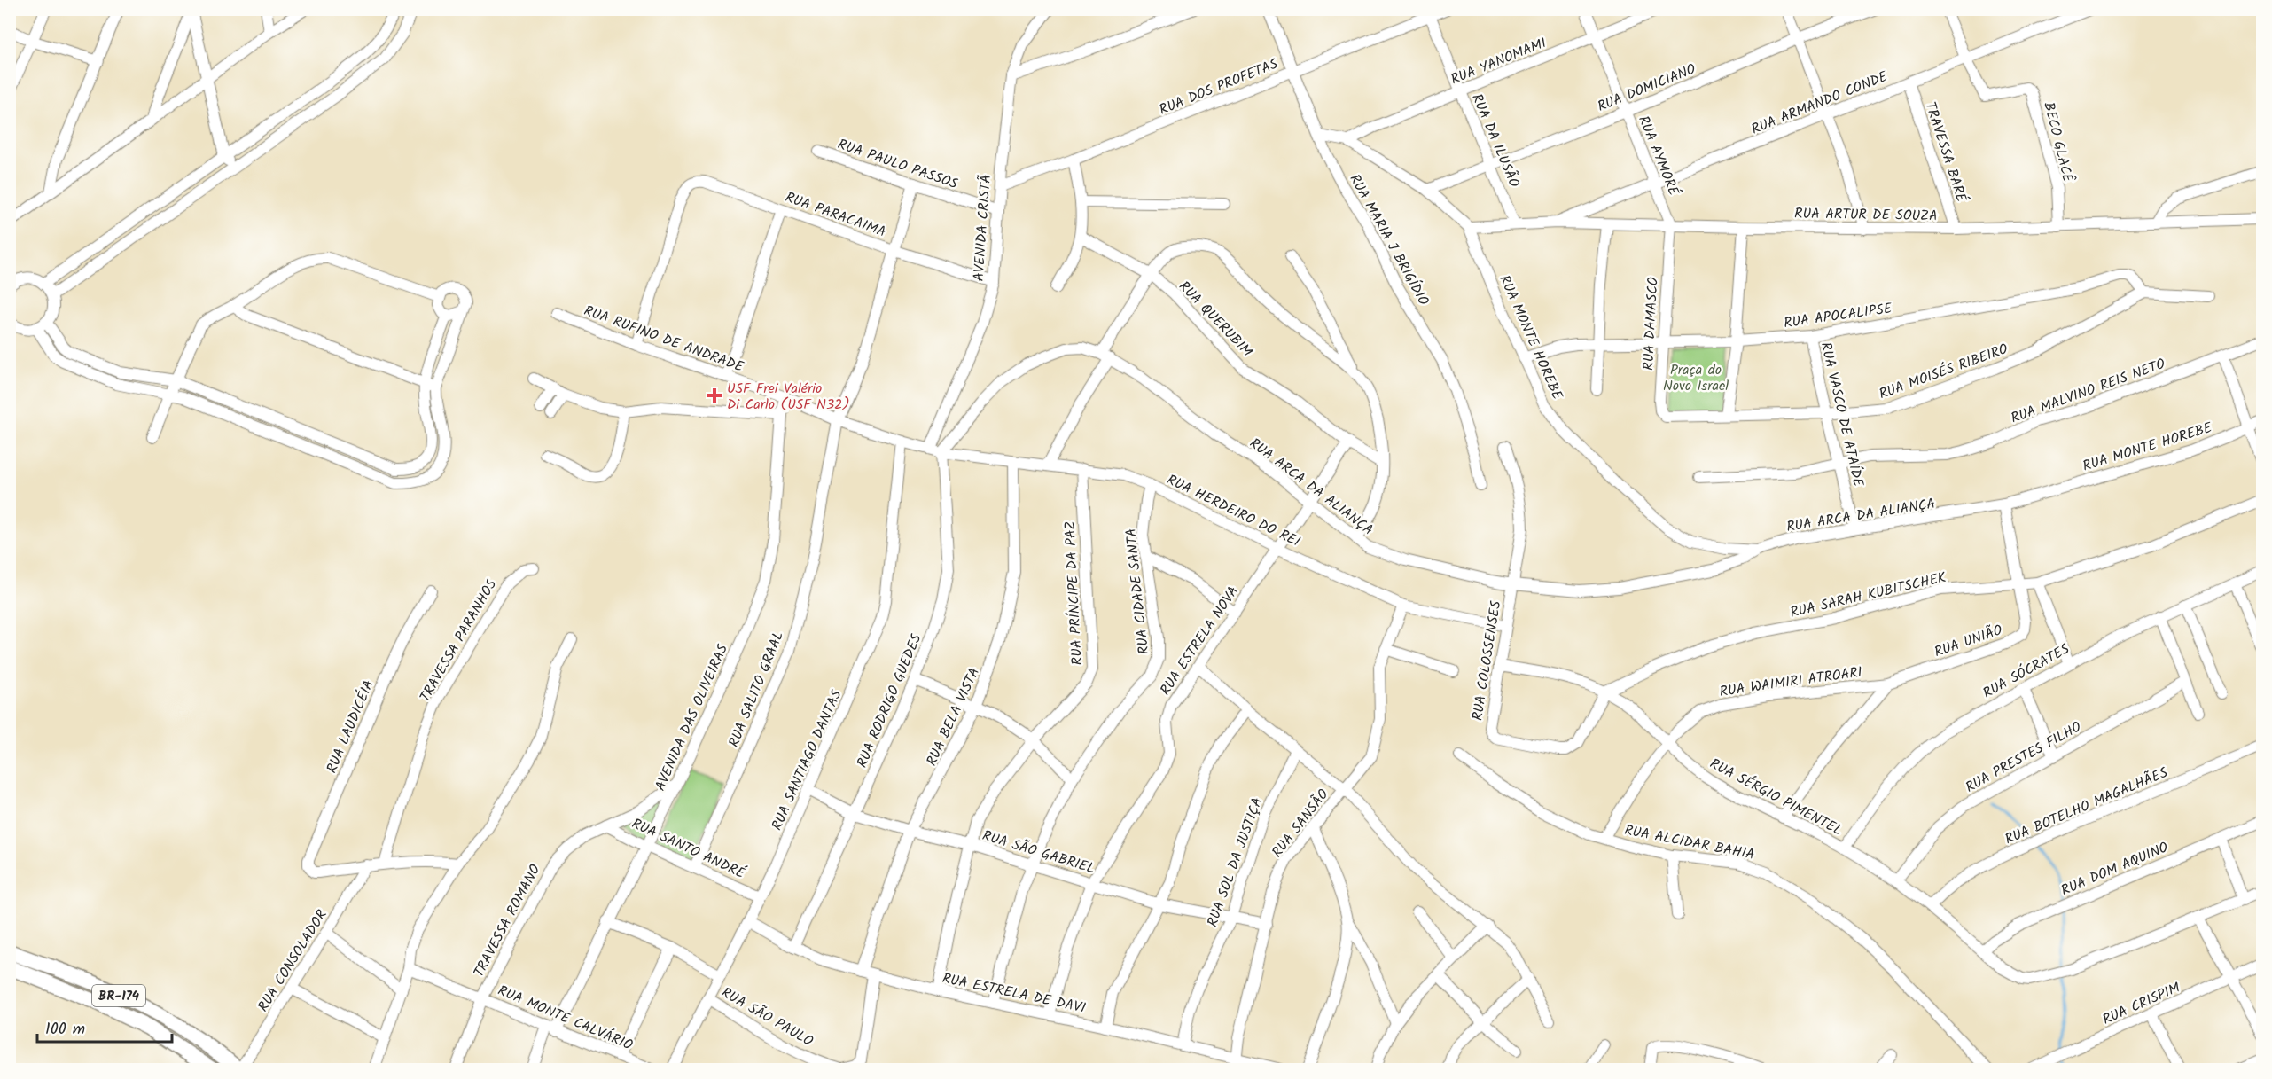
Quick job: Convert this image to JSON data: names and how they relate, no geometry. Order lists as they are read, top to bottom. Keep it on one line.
{"streets":{"highway":["BR-174"],"street":["RUA YANOMAMI","RUA DOS PROFETAS","RUA DOMICIANO","RUA ARMANDO CONDE","RUA DA ILUSÃO","BECO GLACÊ","TRAVESSA BARÉ","RUA AYMORÉ","RUA PAULO PASSOS","RUA PARACAIMA","RUA ARTUR DE SOUZA","AVENIDA CRISTÃ","RUA MARIA J BRIGÍDIO","RUA APOCALIPSE","RUA QUERUBIM","RUA DAMASCO","RUA MONTE HOREBE","RUA RUFINO DE ANDRADE","RUA MOISÉS RIBEIRO","RUA MALVINO REIS NETO","RUA VASCO DE ATAÍDE","RUA ARCA DA ALIANÇA","RUA HERDEIRO DO REI","RUA CIDADE SANTA","RUA PRÍNCIPE DA PAZ","RUA SARAH KUBITSCHEK","TRAVESSA PARANHOS","RUA ESTRELA NOVA","RUA UNIÃO","RUA COLOSSENSES","RUA SÓCRATES","RUA WAIMIRI ATROARI","RUA SALITO GRAAL","RUA RODRIGO GUEDES","RUA BELA VISTA","AVENIDA DAS OLIVEIRAS","RUA LAUDICÉIA","RUA PRESTES FILHO","RUA SANTIAGO DANTAS","RUA SÉRGIO PIMENTEL","RUA BOTELHO MAGALHÃES","RUA SANSÃO","RUA ALCIDAR BAHIA","RUA SANTO ANDRÉ","RUA SÃO GABRIEL","RUA SOL DA JUSTIÇA","RUA DOM AQUINO","TRAVESSA ROMANO","RUA CONSOLADOR","RUA ESTRELA DE DAVI","RUA CRISPIM","RUA SÃO PAULO","RUA MONTE CALVÁRIO"]},"crossings":[["RUA YANOMAMI","RUA DA ILUSÃO"],["RUA YANOMAMI","RUA AYMORÉ"],["RUA YANOMAMI","RUA MONTE HOREBE"],["RUA DOS PROFETAS","RUA DA ILUSÃO"],["RUA DOS PROFETAS","AVENIDA CRISTÃ"],["RUA DOS PROFETAS","RUA MARIA J BRIGÍDIO"],["RUA DOMICIANO","RUA DA ILUSÃO"],["RUA DOMICIANO","RUA AYMORÉ"],["RUA DOMICIANO","RUA MONTE HOREBE"],["RUA ARMANDO CONDE","BECO GLACÊ"],["RUA ARMANDO CONDE","TRAVESSA BARÉ"],["RUA ARMANDO CONDE","RUA AYMORÉ"],["RUA ARMANDO CONDE","RUA ARTUR DE SOUZA"],["RUA DA ILUSÃO","RUA ARTUR DE SOUZA"],["BECO GLACÊ","RUA ARTUR DE SOUZA"],["TRAVESSA BARÉ","RUA ARTUR DE SOUZA"],["RUA AYMORÉ","RUA ARTUR DE SOUZA"],["RUA AYMORÉ","RUA DAMASCO"],["RUA PAULO PASSOS","AVENIDA CRISTÃ"],["RUA PAULO PASSOS","RUA SALITO GRAAL"],["RUA PARACAIMA","AVENIDA CRISTÃ"],["RUA PARACAIMA","RUA RUFINO DE ANDRADE"],["RUA PARACAIMA","RUA SALITO GRAAL"],["RUA ARTUR DE SOUZA","RUA DAMASCO"],["RUA ARTUR DE SOUZA","RUA MONTE HOREBE"],["AVENIDA CRISTÃ","RUA RUFINO DE ANDRADE"],["AVENIDA CRISTÃ","RUA ARCA DA ALIANÇA"],["AVENIDA CRISTÃ","RUA HERDEIRO DO REI"],["AVENIDA CRISTÃ","RUA RODRIGO GUEDES"],["RUA MARIA J BRIGÍDIO","RUA MONTE HOREBE"],["RUA APOCALIPSE","RUA DAMASCO"],["RUA APOCALIPSE","RUA MONTE HOREBE"],["RUA APOCALIPSE","RUA MOISÉS RIBEIRO"],["RUA APOCALIPSE","RUA VASCO DE ATAÍDE"],["RUA QUERUBIM","RUA ESTRELA NOVA"],["RUA DAMASCO","RUA MOISÉS RIBEIRO"],["RUA MONTE HOREBE","RUA ARCA DA ALIANÇA"],["RUA RUFINO DE ANDRADE","RUA ARCA DA ALIANÇA"],["RUA RUFINO DE ANDRADE","RUA HERDEIRO DO REI"],["RUA RUFINO DE ANDRADE","RUA SALITO GRAAL"],["RUA RUFINO DE ANDRADE","RUA RODRIGO GUEDES"],["RUA RUFINO DE ANDRADE","AVENIDA DAS OLIVEIRAS"],["RUA RUFINO DE ANDRADE","RUA SANTIAGO DANTAS"],["RUA MOISÉS RIBEIRO","RUA VASCO DE ATAÍDE"],["RUA MALVINO REIS NETO","RUA VASCO DE ATAÍDE"],["RUA VASCO DE ATAÍDE","RUA ARCA DA ALIANÇA"],["RUA ARCA DA ALIANÇA","RUA HERDEIRO DO REI"],["RUA ARCA DA ALIANÇA","RUA ESTRELA NOVA"],["RUA ARCA DA ALIANÇA","RUA UNIÃO"],["RUA ARCA DA ALIANÇA","RUA COLOSSENSES"],["RUA ARCA DA ALIANÇA","RUA RODRIGO GUEDES"],["RUA HERDEIRO DO REI","RUA CIDADE SANTA"],["RUA HERDEIRO DO REI","RUA PRÍNCIPE DA PAZ"],["RUA HERDEIRO DO REI","RUA ESTRELA NOVA"],["RUA HERDEIRO DO REI","RUA COLOSSENSES"],["RUA HERDEIRO DO REI","RUA RODRIGO GUEDES"],["RUA HERDEIRO DO REI","RUA BELA VISTA"],["RUA HERDEIRO DO REI","RUA SANSÃO"],["RUA CIDADE SANTA","RUA SÃO GABRIEL"],["RUA CIDADE SANTA","RUA ESTRELA DE DAVI"],["RUA PRÍNCIPE DA PAZ","RUA SÃO GABRIEL"],["RUA PRÍNCIPE DA PAZ","RUA ESTRELA DE DAVI"],["RUA SARAH KUBITSCHEK","RUA UNIÃO"],["RUA SARAH KUBITSCHEK","RUA COLOSSENSES"],["RUA SARAH KUBITSCHEK","RUA SÉRGIO PIMENTEL"],["RUA ESTRELA NOVA","RUA SÃO GABRIEL"],["RUA ESTRELA NOVA","RUA ESTRELA DE DAVI"],["RUA UNIÃO","RUA WAIMIRI ATROARI"],["RUA COLOSSENSES","RUA SÉRGIO PIMENTEL"],["RUA SÓCRATES","RUA SÉRGIO PIMENTEL"],["RUA WAIMIRI ATROARI","RUA SÉRGIO PIMENTEL"],["RUA WAIMIRI ATROARI","RUA ALCIDAR BAHIA"],["RUA SALITO GRAAL","RUA SANTO ANDRÉ"],["RUA RODRIGO GUEDES","RUA SÃO GABRIEL"],["RUA RODRIGO GUEDES","RUA ESTRELA DE DAVI"],["RUA BELA VISTA","RUA SÃO GABRIEL"],["RUA BELA VISTA","RUA ESTRELA DE DAVI"],["AVENIDA DAS OLIVEIRAS","RUA SANTO ANDRÉ"],["AVENIDA DAS OLIVEIRAS","TRAVESSA ROMANO"],["AVENIDA DAS OLIVEIRAS","RUA MONTE CALVÁRIO"],["RUA LAUDICÉIA","RUA CONSOLADOR"],["RUA PRESTES FILHO","RUA SÉRGIO PIMENTEL"],["RUA SANTIAGO DANTAS","RUA SANTO ANDRÉ"],["RUA SANTIAGO DANTAS","RUA SÃO GABRIEL"],["RUA SANTIAGO DANTAS","RUA ESTRELA DE DAVI"],["RUA SANTIAGO DANTAS","RUA SÃO PAULO"],["RUA SÉRGIO PIMENTEL","RUA BOTELHO MAGALHÃES"],["RUA SÉRGIO PIMENTEL","RUA DOM AQUINO"],["RUA SANSÃO","RUA SÃO GABRIEL"],["RUA SANSÃO","RUA ESTRELA DE DAVI"],["RUA SANTO ANDRÉ","TRAVESSA ROMANO"],["RUA SÃO GABRIEL","RUA SOL DA JUSTIÇA"],["RUA SOL DA JUSTIÇA","RUA ESTRELA DE DAVI"],["TRAVESSA ROMANO","RUA MONTE CALVÁRIO"],["RUA CONSOLADOR","BR-174"],["RUA ESTRELA DE DAVI","RUA SÃO PAULO"]],"parks":["Praça do Novo Israel"],"places":{"health":["USF Frei Valério Di Carlo (USF N32)"]},"scale_bar":"100 m"}
